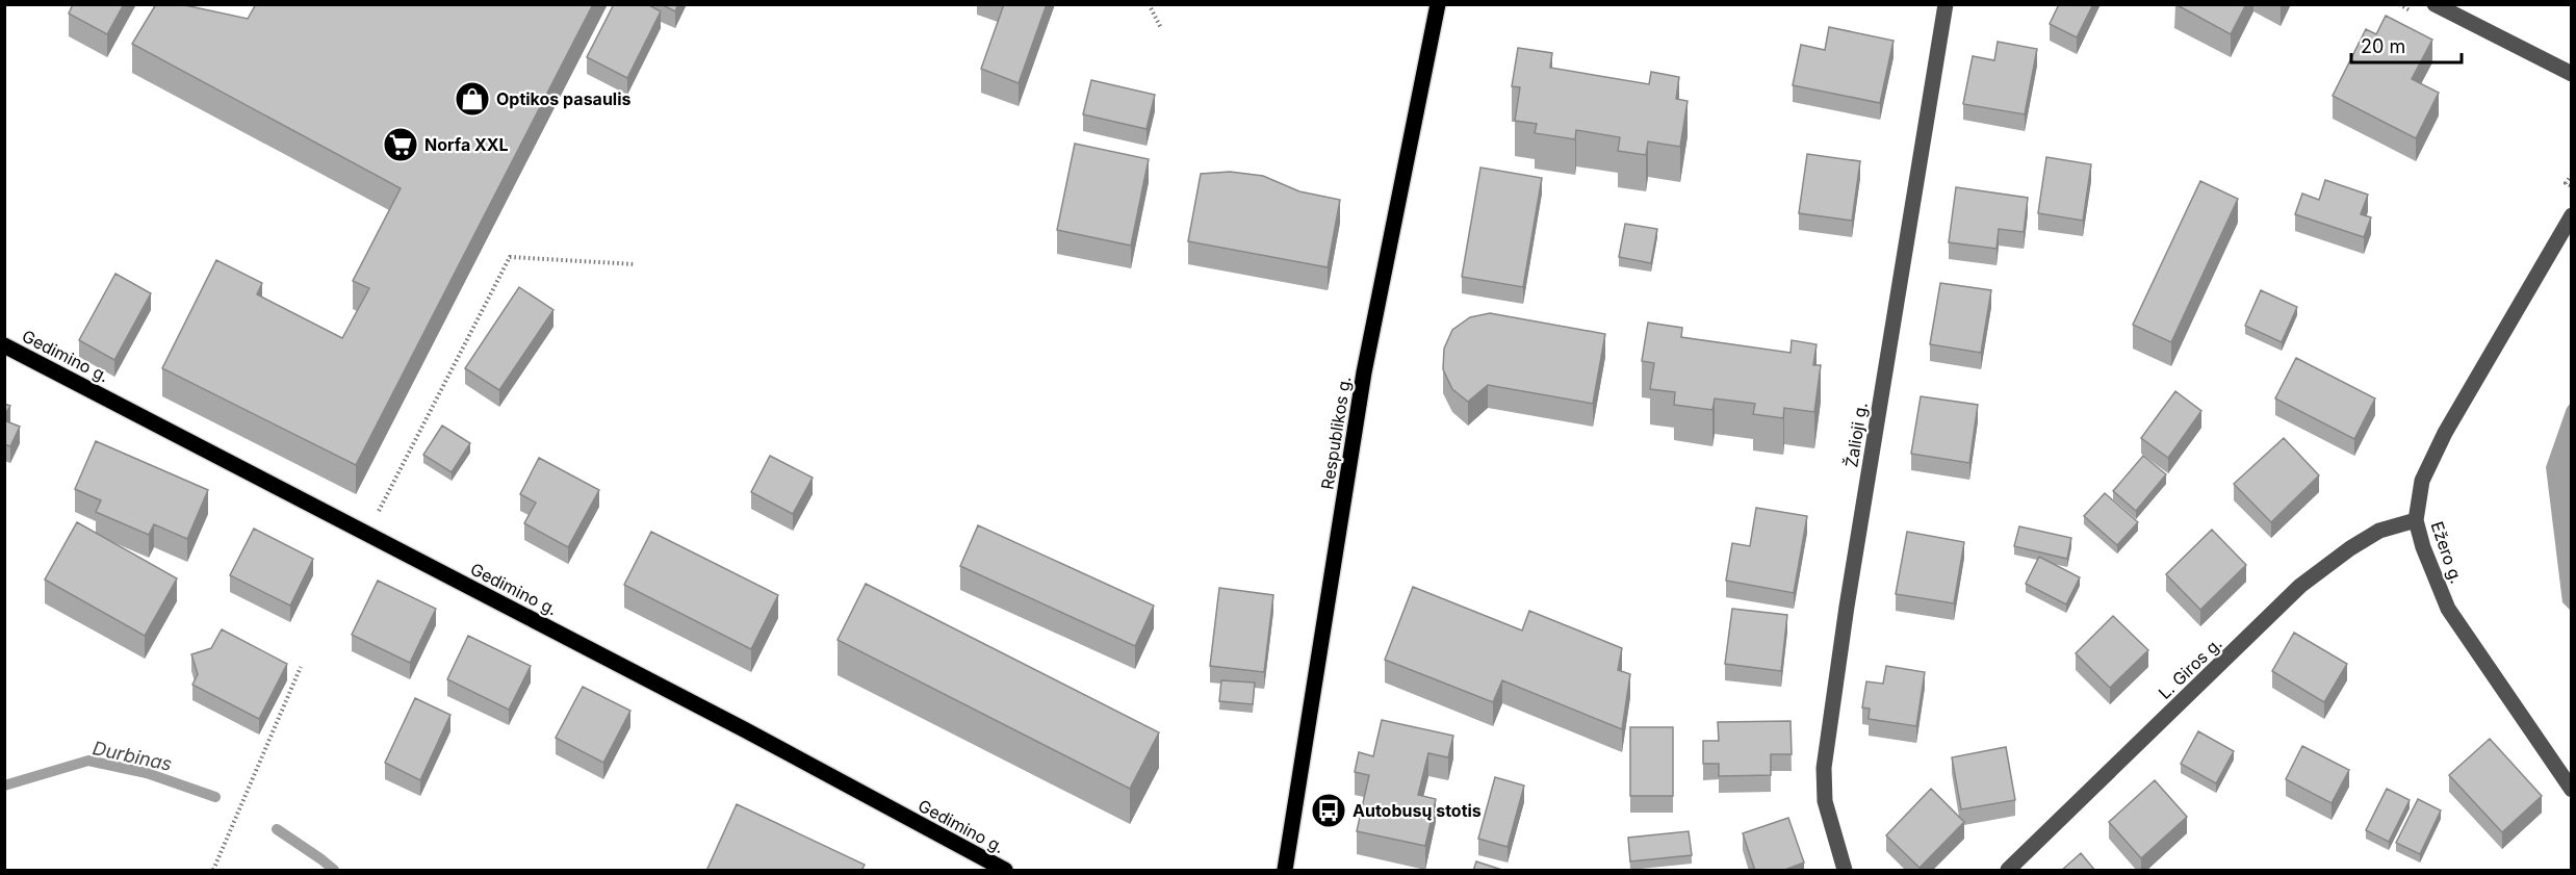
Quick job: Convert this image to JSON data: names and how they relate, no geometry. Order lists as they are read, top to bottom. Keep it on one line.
{"streets":{"main road":["Gedimino g.","Respublikos g."],"street":["Žalioji g.","Ežero g.","L. Giros g."]},"crossings":[["Ežero g.","L. Giros g."]],"water":["Durbinas"],"places":{"shop":["Optikos pasaulis"],"supermarket":["Norfa XXL"],"bus stop":["Autobusų stotis"]},"scale_bar":"20 m"}
